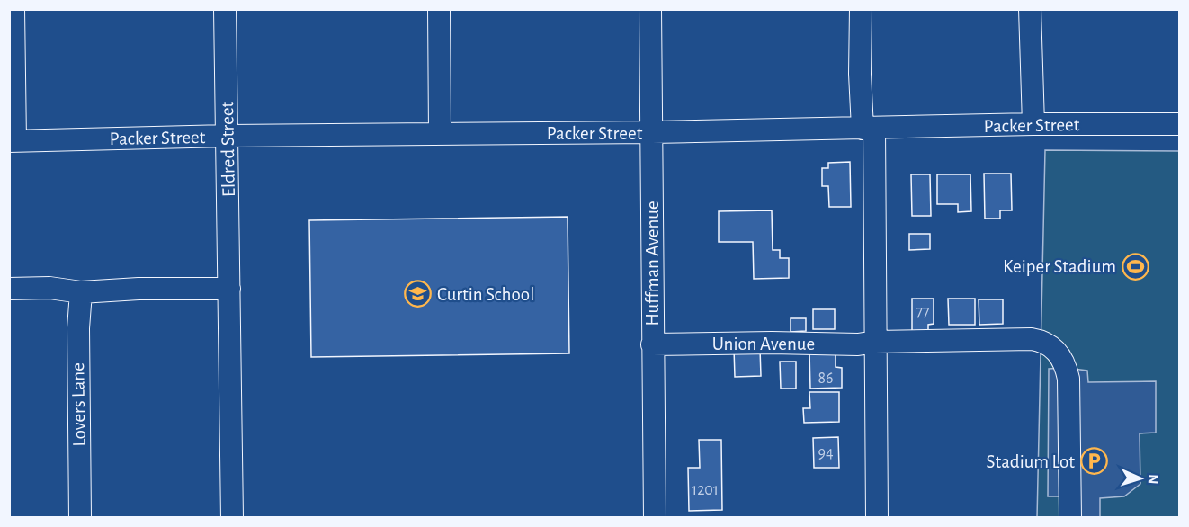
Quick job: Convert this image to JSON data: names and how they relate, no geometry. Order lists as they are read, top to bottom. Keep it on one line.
{"streets":{"street":["Packer Street","Eldred Street","Huffman Avenue","Union Avenue","Lovers Lane"]},"crossings":[["Packer Street","Eldred Street"],["Packer Street","Huffman Avenue"],["Huffman Avenue","Union Avenue"]],"places":{"sports":["Keiper Stadium"],"school or university":["Curtin School"],"parking":["Stadium Lot"]},"house_numbers":["77","86","94","1201"],"north":"right"}
